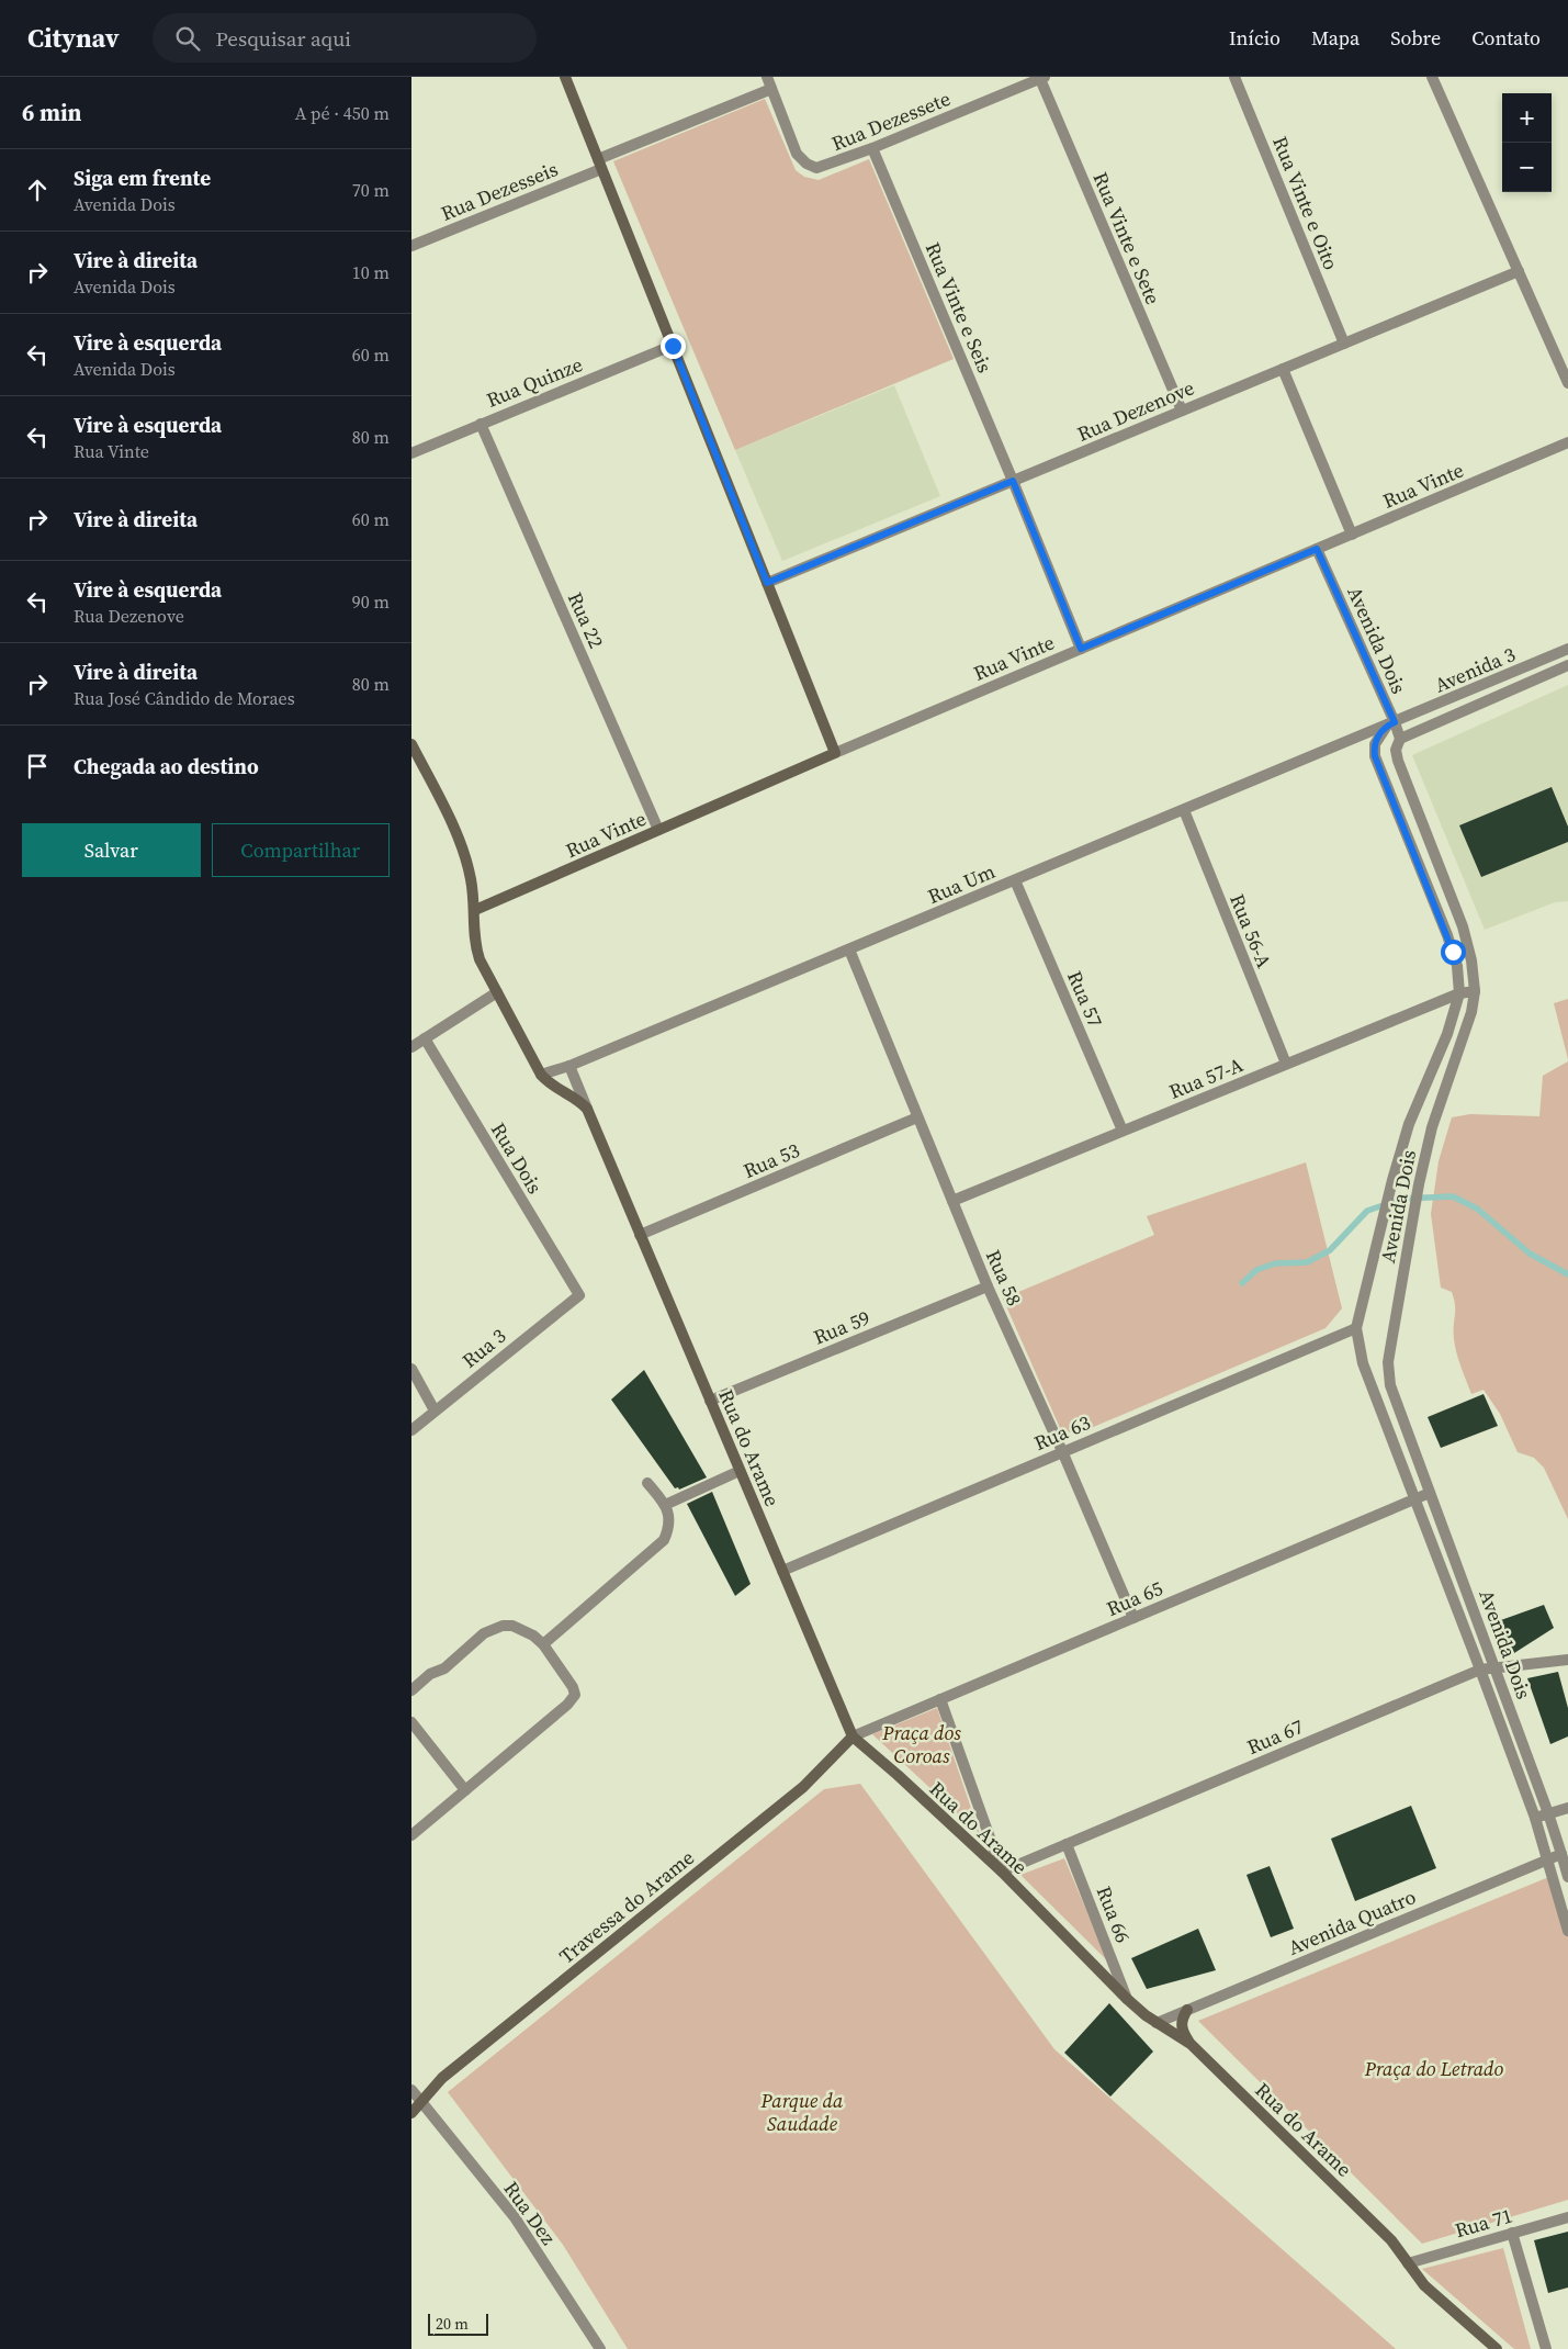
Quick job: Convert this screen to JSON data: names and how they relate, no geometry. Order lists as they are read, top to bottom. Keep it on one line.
{"streets":{"main road":["Rua Vinte","Rua do Arame","Travessa do Arame"],"street":["Rua Dezessete","Rua Dezesseis","Rua Vinte e Oito","Rua Vinte e Sete","Rua Vinte e Seis","Rua Quinze","Rua Dezenove","Rua 22","Avenida Dois","Avenida 3","Rua Um","Rua 56-A","Rua 57","Rua 57-A","Rua Dois","Rua 53","Rua 58","Rua 59","Rua 3","Rua 63","Rua 65","Rua 67","Rua 66","Avenida Quatro","Rua Dez","Rua 71"]},"crossings":[["Rua Dezessete","Rua Dezesseis"],["Rua Dezessete","Rua Vinte e Sete"],["Rua Dezessete","Rua Vinte e Seis"],["Rua Vinte e Oito","Rua Dezenove"],["Rua Vinte e Sete","Rua Dezenove"],["Rua Vinte e Seis","Rua Dezenove"],["Rua Vinte e Seis","Rua Vinte"],["Rua Quinze","Rua 22"],["Rua Vinte","Rua 22"],["Rua Vinte","Avenida Dois"],["Avenida Dois","Avenida 3"],["Avenida Dois","Rua Um"],["Avenida Dois","Rua 57-A"],["Avenida Dois","Rua 63"],["Avenida Dois","Rua 65"],["Avenida Dois","Rua 67"],["Avenida Dois","Avenida Quatro"],["Avenida 3","Rua Um"],["Rua Um","Rua 56-A"],["Rua Um","Rua 57"],["Rua Um","Rua 58"],["Rua 56-A","Rua 57-A"],["Rua 57","Rua 57-A"],["Rua 57-A","Rua 58"],["Rua Dois","Rua 3"],["Rua 53","Rua 58"],["Rua 53","Rua do Arame"],["Rua 58","Rua 59"],["Rua 58","Rua 63"],["Rua 58","Rua 65"],["Rua 59","Rua do Arame"],["Rua 63","Rua do Arame"],["Rua do Arame","Rua 65"],["Rua do Arame","Rua 67"],["Rua do Arame","Travessa do Arame"],["Rua do Arame","Rua 66"],["Rua do Arame","Avenida Quatro"],["Rua do Arame","Rua 71"],["Rua 65","Travessa do Arame"],["Rua 67","Rua 66"],["Travessa do Arame","Rua Dez"]],"parks":["Praça dos Coroas","Praça do Letrado","Parque da Saudade"],"scale_bar":"20 m","page":{"header":"Citynav","search":"Pesquisar aqui","nav":["Início","Mapa","Sobre","Contato"],"heading":["6 min","A pé · 450 m"],"map_buttons":["+","−"],"list":[["Siga em frente","Avenida Dois","70 m"],["Vire à direita","Avenida Dois","10 m"],["Vire à esquerda","Avenida Dois","60 m"],["Vire à esquerda","Rua Vinte","80 m"],["Vire à direita","60 m"],["Vire à esquerda","Rua Dezenove","90 m"],["Vire à direita","Rua José Cândido de Moraes","80 m"],"Chegada ao destino"],"buttons":["Salvar","Compartilhar"],"scale":"20 m"}}
